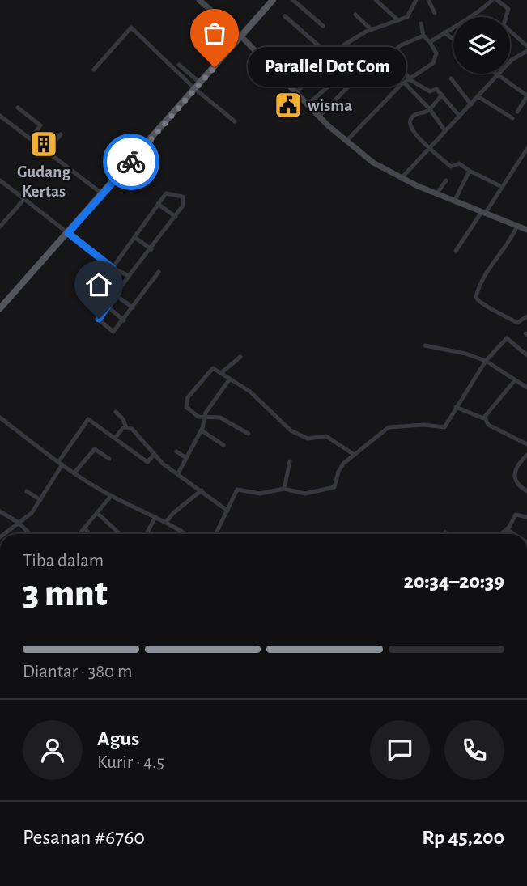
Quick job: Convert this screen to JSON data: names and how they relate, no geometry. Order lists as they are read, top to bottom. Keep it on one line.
{"places":{"other":["Parallel Dot Com"],"public building":["wisma"],"building":["Gudang Kertas"]},"page":{"bubble":"Parallel Dot Com","heading":["3 mnt","Tiba dalam","20:34–20:39"],"panel":["Agus","Kurir · 4.5","Pesanan #6760","Rp 45,200"],"bar":"Diantar · 380 m"}}
